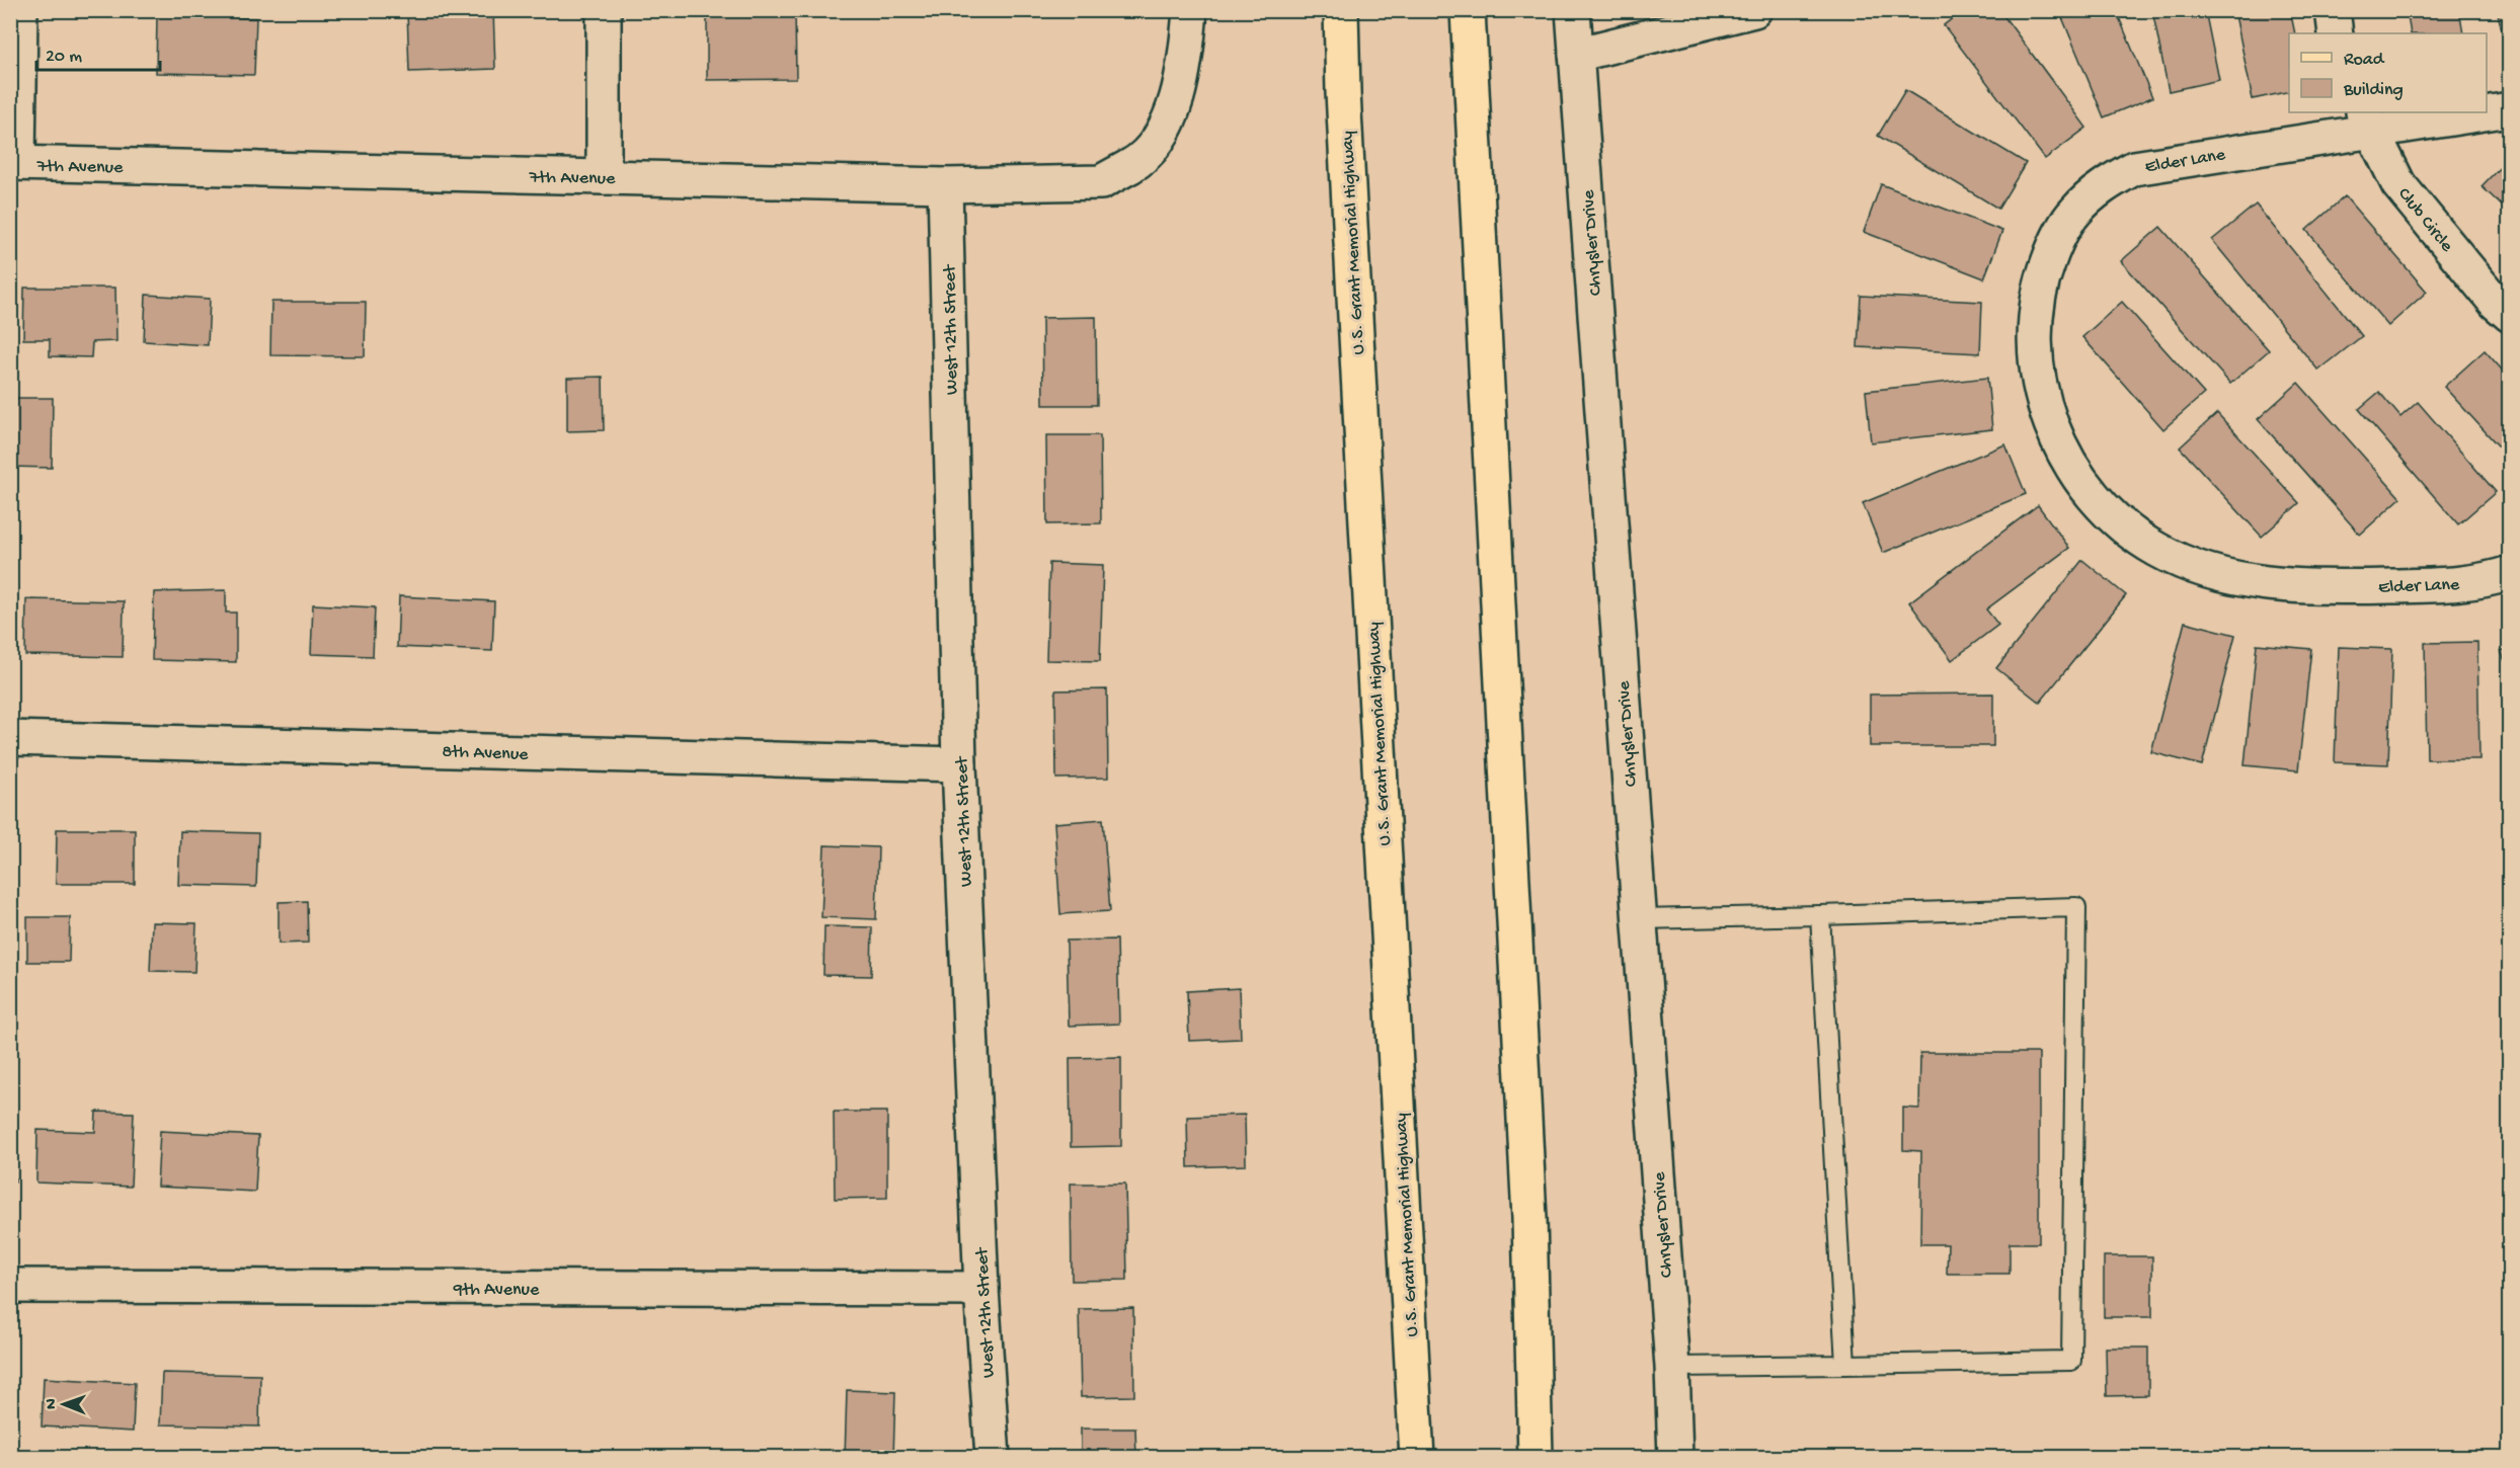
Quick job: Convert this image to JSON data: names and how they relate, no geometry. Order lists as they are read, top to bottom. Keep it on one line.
{"streets":{"main road":["U.S. Grant Memorial Highway"],"street":["Elder Lane","7th Avenue","Club Circle","Chrysler Drive","West 12th Street","8th Avenue","9th Avenue"]},"crossings":[["Elder Lane","Club Circle"],["7th Avenue","West 12th Street"],["West 12th Street","8th Avenue"],["West 12th Street","9th Avenue"]],"legend":["Road","Building"],"scale_bar":"20 m","north":"left"}
